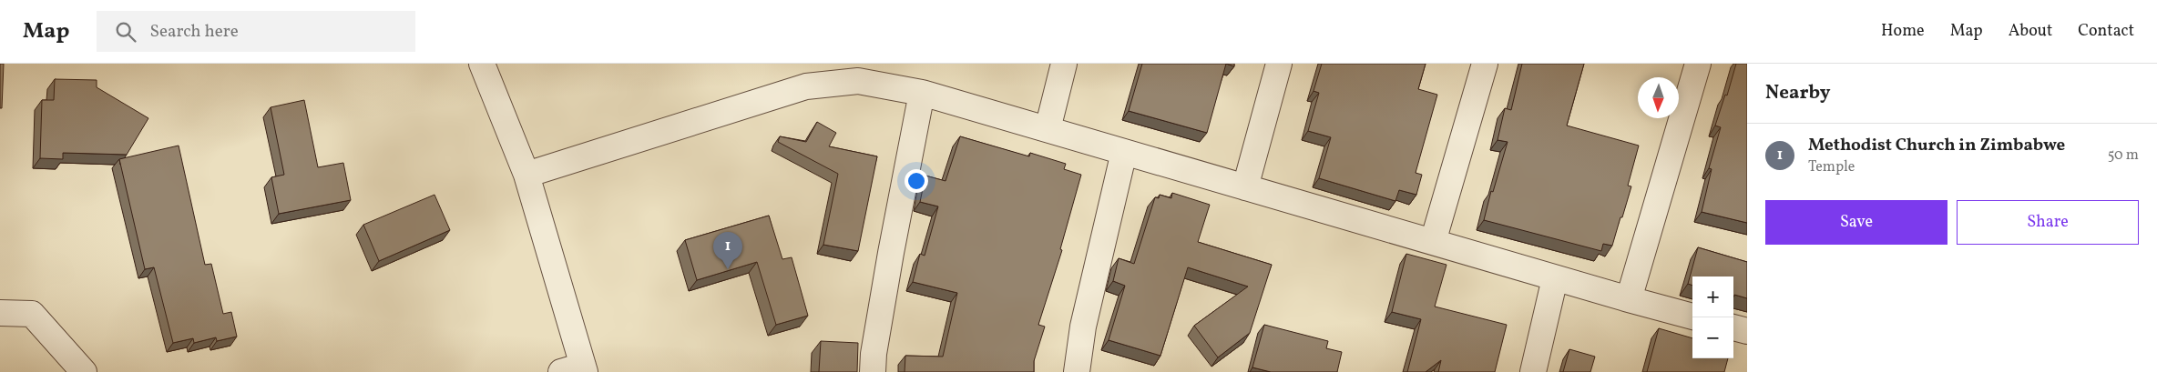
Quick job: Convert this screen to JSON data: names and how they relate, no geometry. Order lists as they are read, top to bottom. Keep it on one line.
{"north":"bottom","page":{"header":"Map","search":"Search here","nav":["Home","Map","About","Contact"],"heading":"Nearby","list":[{"mark":"1","name":"Methodist Church in Zimbabwe","note":"Temple","value":"50 m"}],"buttons":["Save","Share"],"pins":"1","map_buttons":["+","−"]}}
